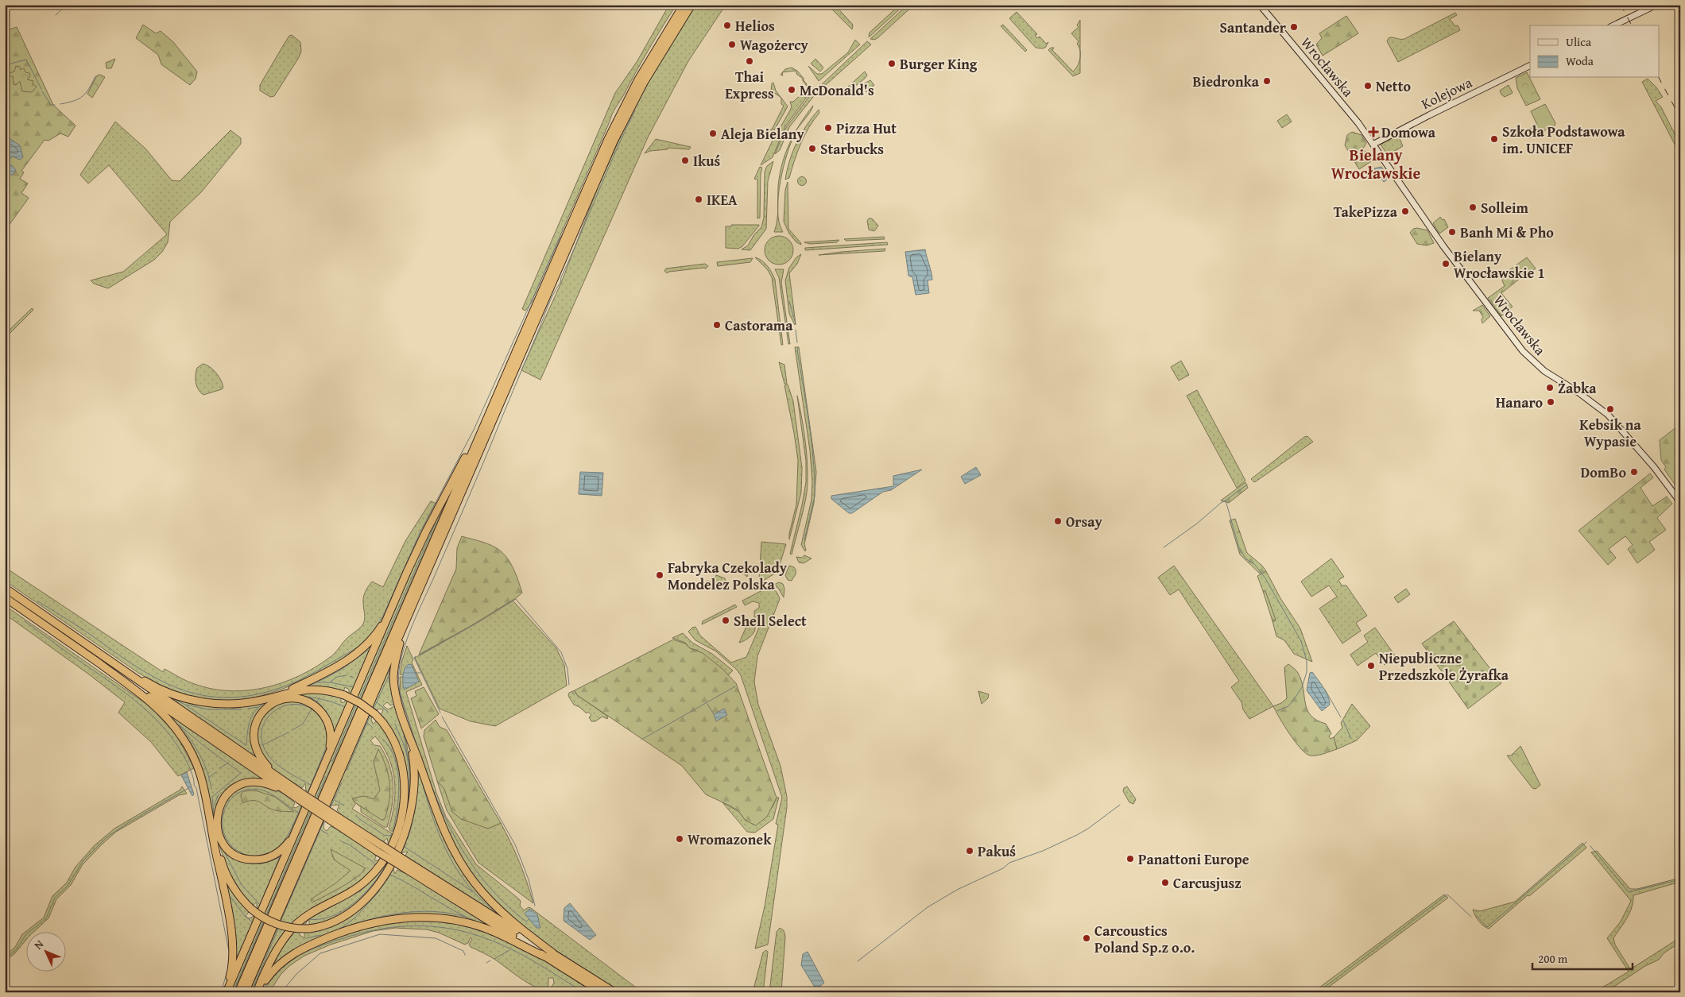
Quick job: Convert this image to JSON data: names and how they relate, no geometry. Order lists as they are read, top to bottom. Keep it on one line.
{"streets":{"main road":["Wrocławska","Kolejowa"]},"crossings":[["Wrocławska","Kolejowa"]],"districts":["Bielany Wrocławskie"],"places":{"other":["Helios","Santander","Wagożercy","Thai Express","Burger King","Biedronka","Netto","McDonald's","Pizza Hut","Aleja Bielany","Szkoła Podstawowa im. UNICEF","Starbucks","Ikuś","IKEA","Solleim","TakePizza","Banh Mi & Pho","Bielany Wrocławskie 1","Castorama","Żabka","Hanaro","Kebsik na Wypasie","DomBo","Orsay","Fabryka Czekolady Mondelez Polska","Shell Select","Niepubliczne Przedszkole Żyrafka","Wromazonek","Pakuś","Panattoni Europe","Carcusjusz","Carcoustics Poland Sp.z o.o."],"health":["Domowa"]},"legend":["Ulica","Woda"],"scale_bar":"200 m","north":"top left"}
